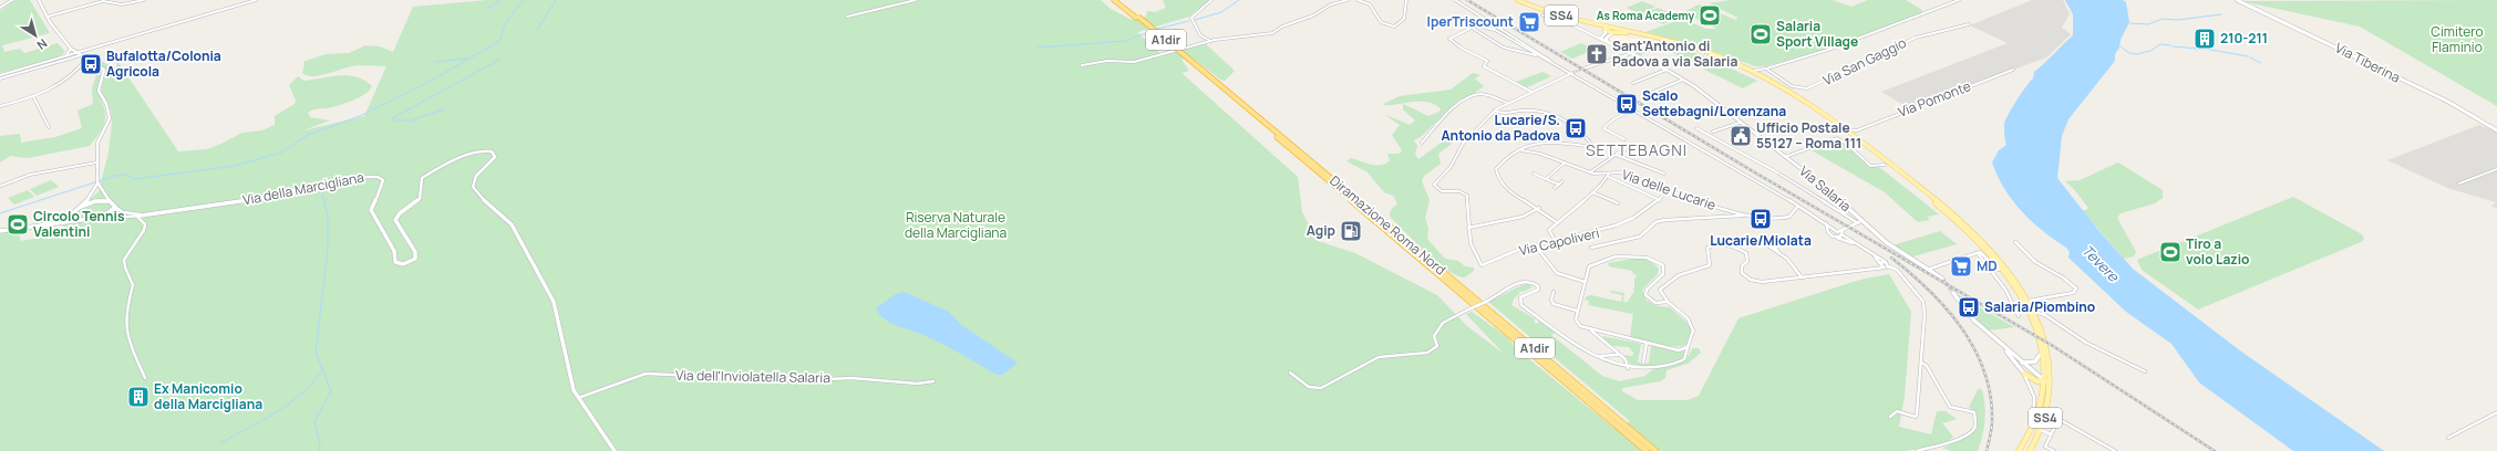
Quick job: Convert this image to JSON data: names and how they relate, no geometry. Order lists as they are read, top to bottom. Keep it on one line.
{"streets":{"highway":["A1dir","Diramazione Roma Nord"],"main road":["SS4","Via Tiberina"],"street":["Via San Gaggio","Via Pomonte","Via della Marcigliana","Via Salaria","Via delle Lucarie","Via Capoliveri","Via dell'Inviolatella Salaria"]},"crossings":[["SS4","Via San Gaggio"],["Via della Marcigliana","Via dell'Inviolatella Salaria"],["Via delle Lucarie","Via Capoliveri"]],"districts":["SETTEBAGNI"],"water":["Tevere"],"parks":["Cimitero Flaminio","Riserva Naturale della Marcigliana"],"places":{"sports":["As Roma Academy","Salaria Sport Village","Circolo Tennis Valentini","Tiro a volo Lazio"],"supermarket":["IperTriscount","MD"],"building":["210-211","Ex Manicomio della Marcigliana"],"church":["Sant'Antonio di Padova a via Salaria"],"bus stop":["Bufalotta/Colonia Agricola","Scalo Settebagni/Lorenzana","Lucarie/S. Antonio da Padova","Lucarie/Miolata","Salaria/Piombino"],"public building":["Ufficio Postale 55127 – Roma 111"],"fuel station":["Agip"]},"north":"bottom right"}
